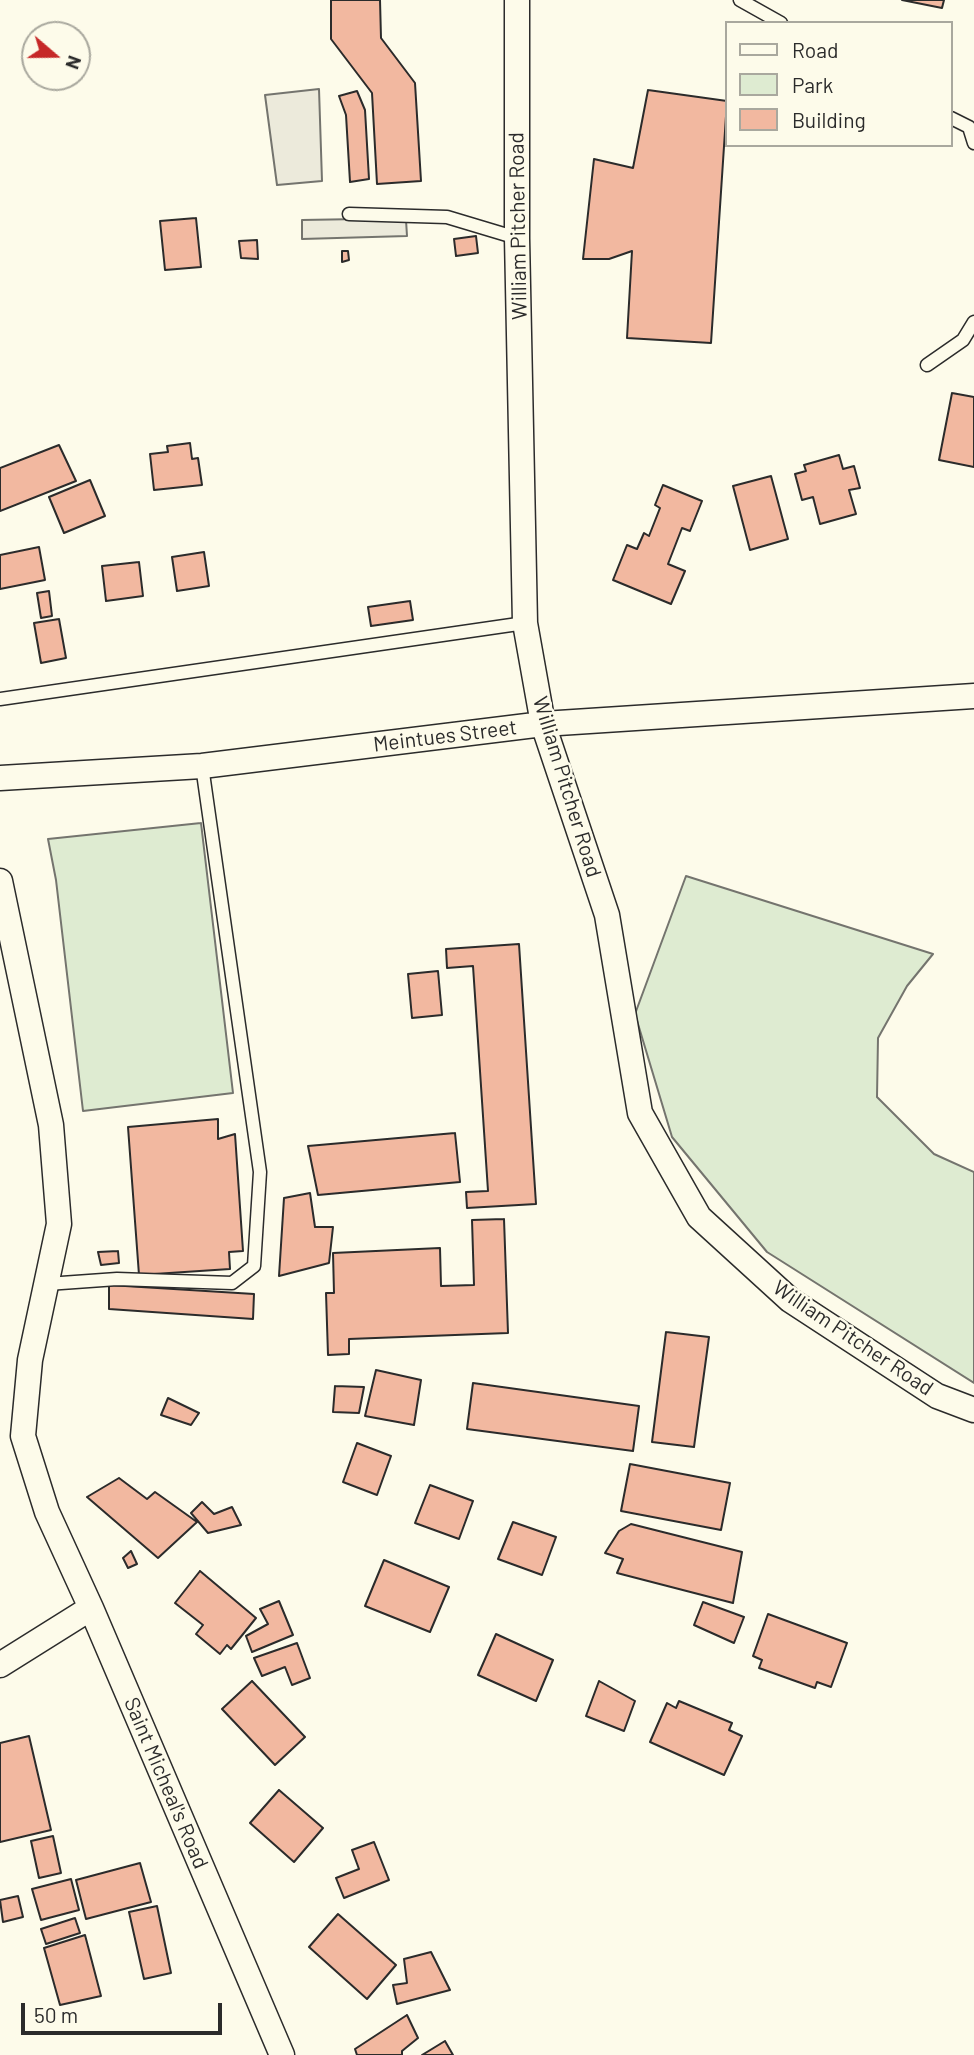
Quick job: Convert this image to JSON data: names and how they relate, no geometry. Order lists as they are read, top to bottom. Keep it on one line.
{"streets":{"street":["William Pitcher Road","Meintues Street","Saint Micheal's Road"]},"crossings":[["William Pitcher Road","Meintues Street"]],"legend":["Road","Park","Building"],"scale_bar":"50 m","north":"right"}
